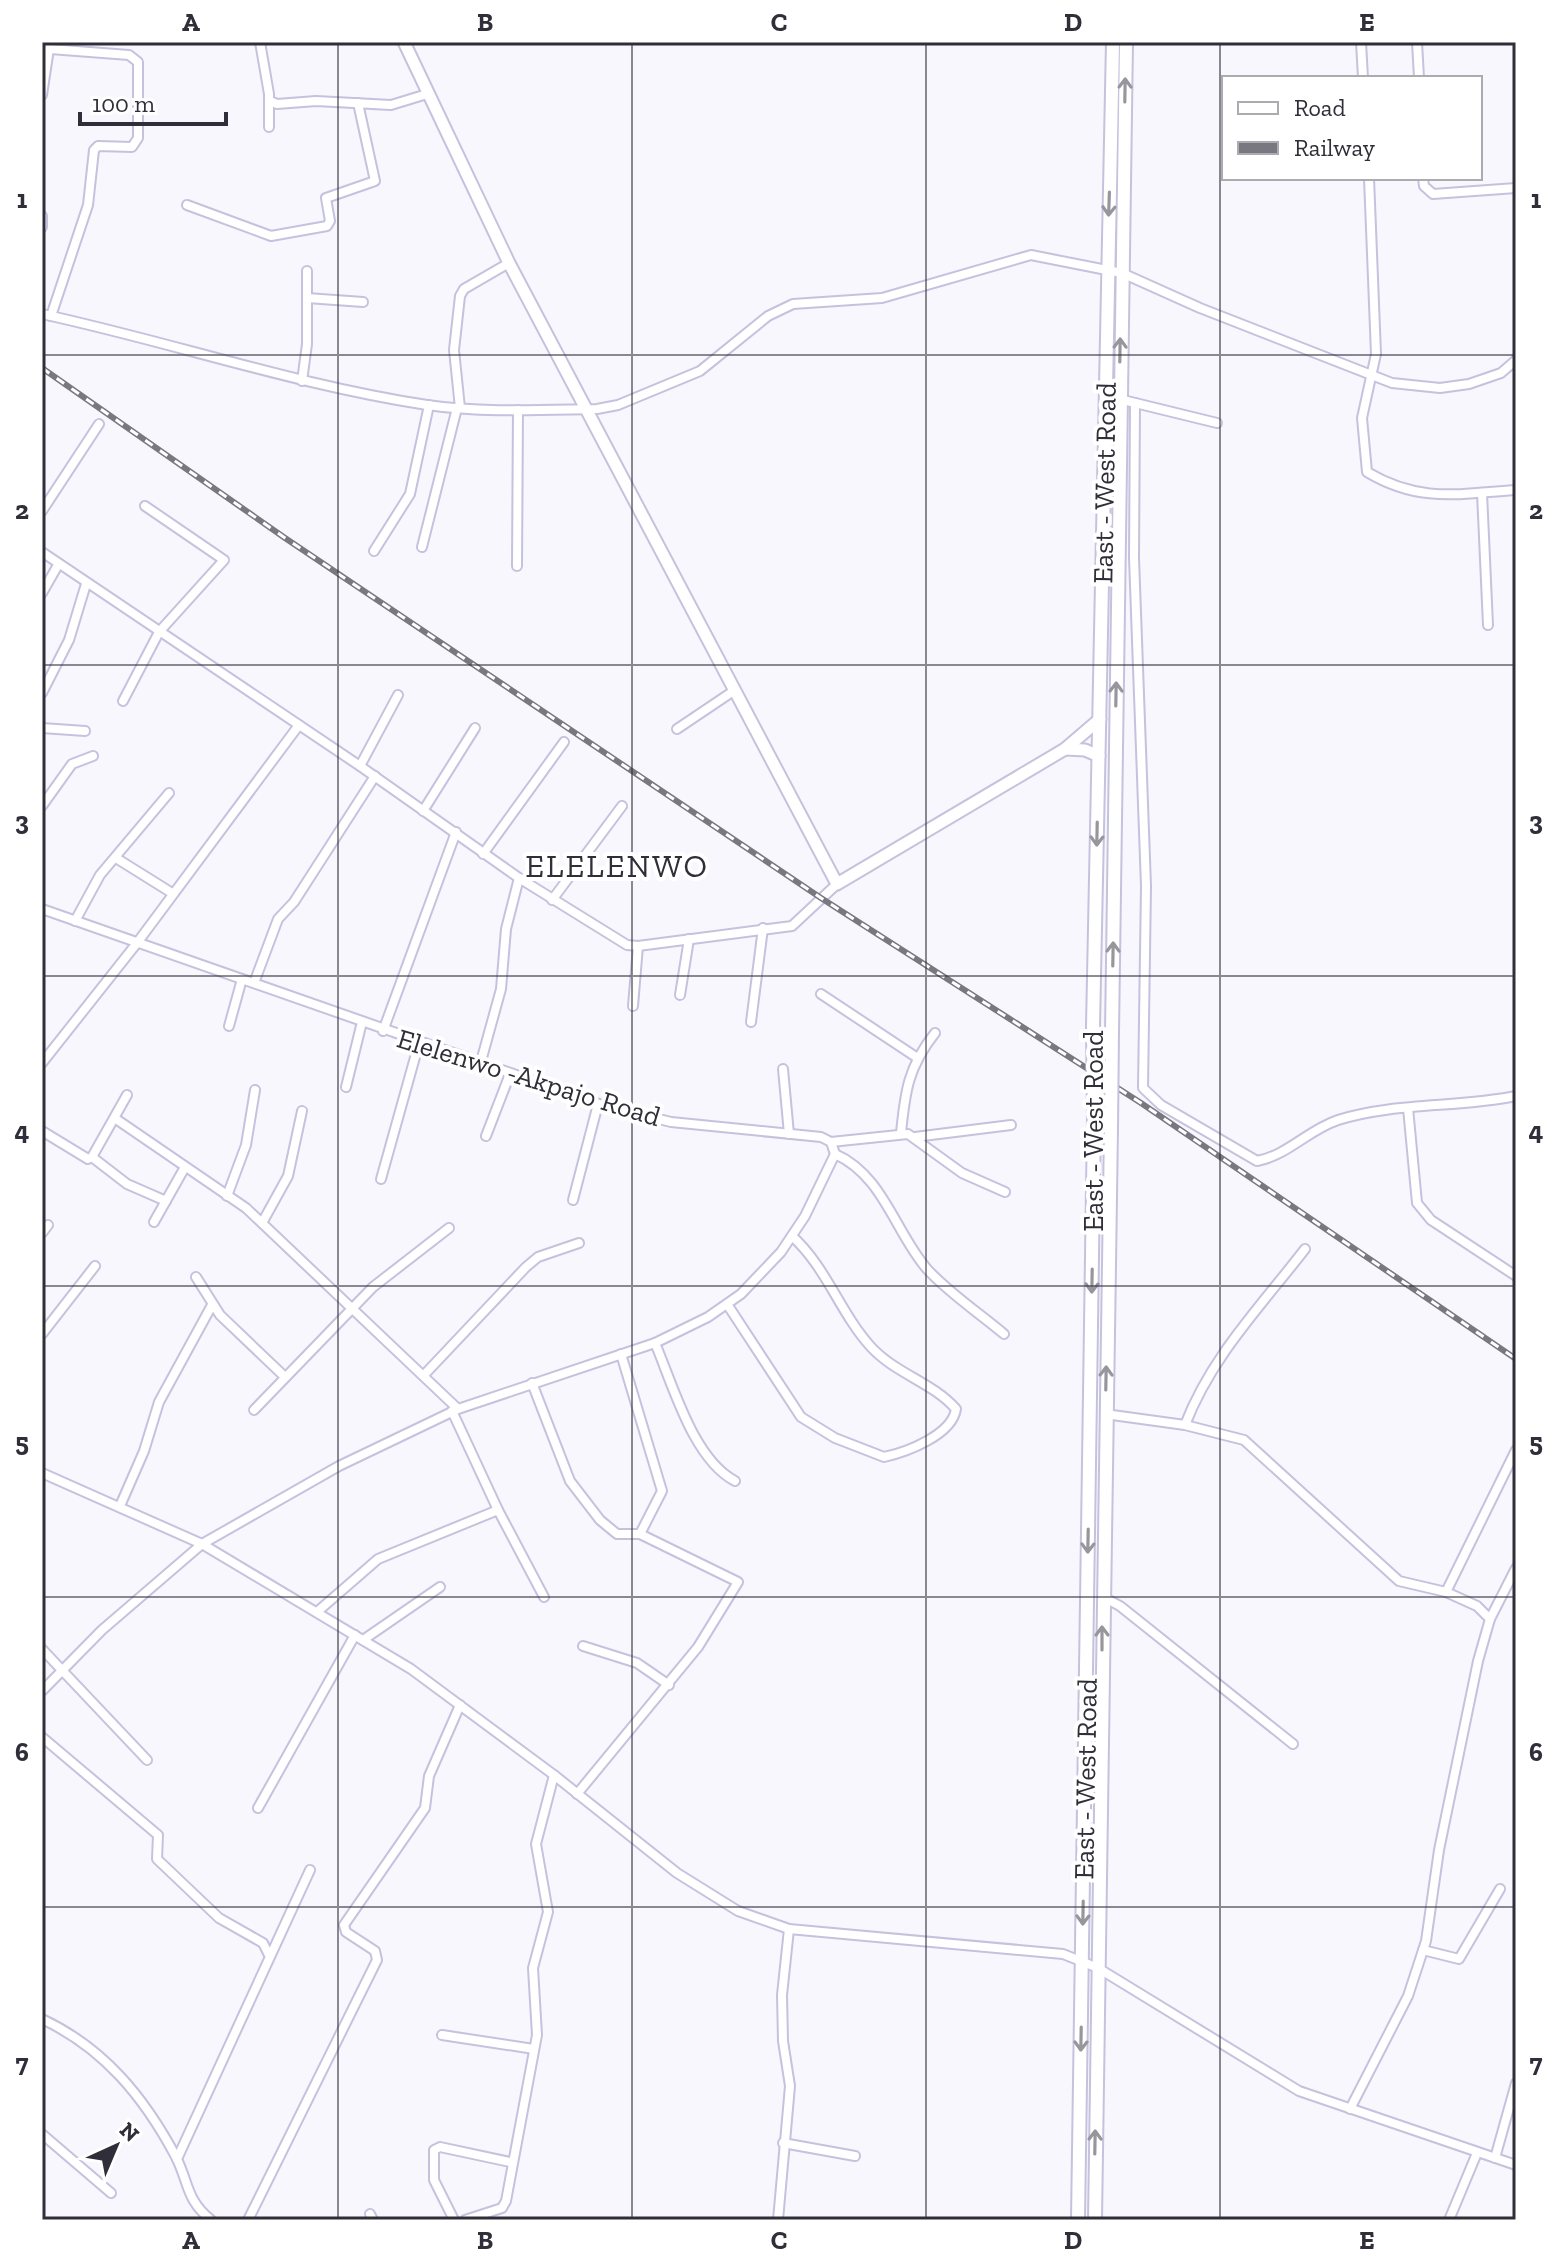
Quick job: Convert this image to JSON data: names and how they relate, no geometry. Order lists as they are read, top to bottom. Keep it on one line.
{"streets":{"main road":["East - West Road"],"street":["Elelenwo -Akpajo Road"]},"districts":["ELELENWO"],"legend":["Road","Railway"],"scale_bar":"100 m","north":"top right","grid":{"columns":["A","B","C","D","E"],"rows":["1","2","3","4","5","6","7"]}}
